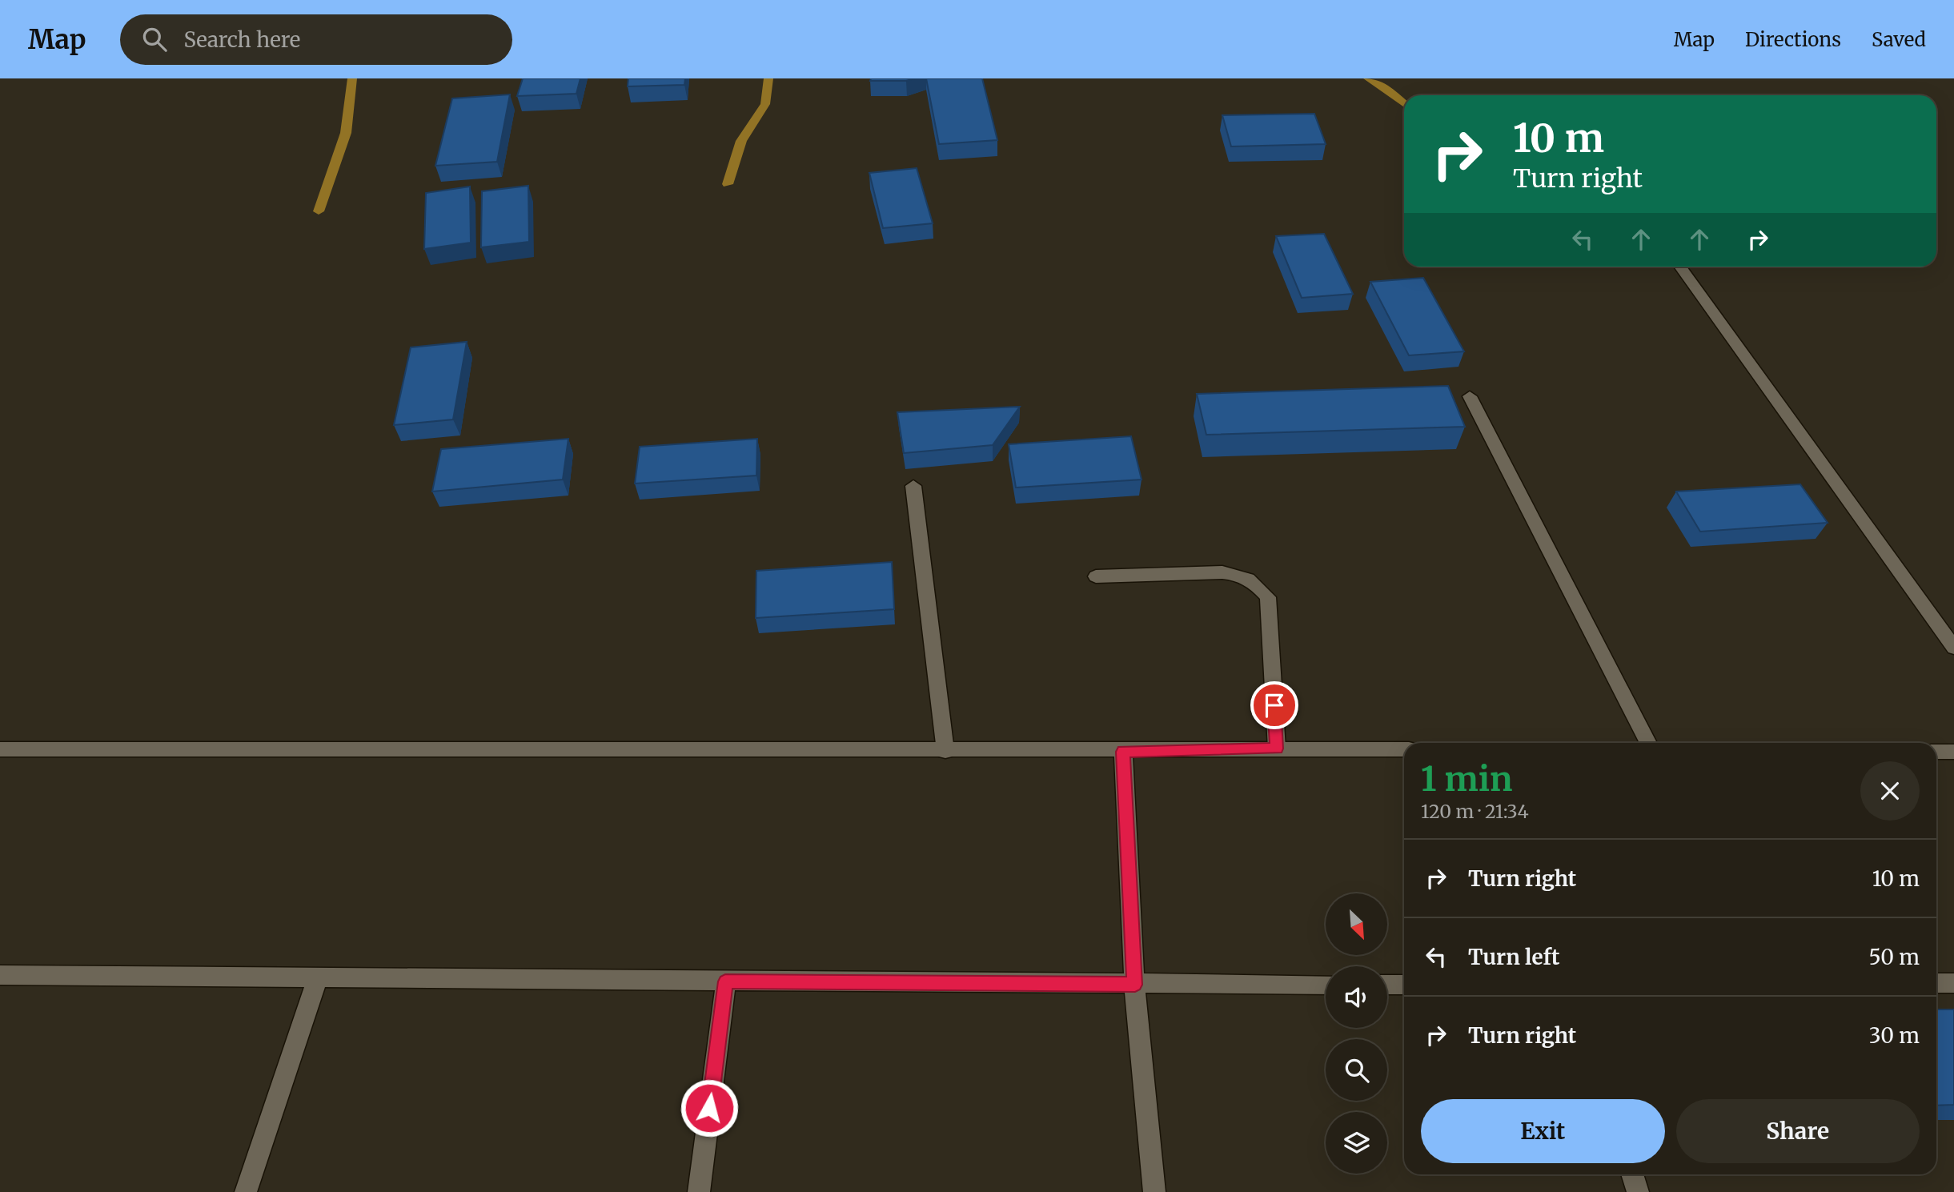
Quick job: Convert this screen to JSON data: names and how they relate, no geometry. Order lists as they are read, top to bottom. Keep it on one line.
{"north":"bottom right","page":{"header":"Map","search":"Search here","nav":["Map","Directions","Saved"],"turn":["10 m","Turn right"],"heading":["1 min","120 m · 21:34"],"list":[{"name":"Turn right","value":"10 m"},{"name":"Turn left","value":"50 m"},{"name":"Turn right","value":"30 m"}],"buttons":["Exit","Share"]}}
